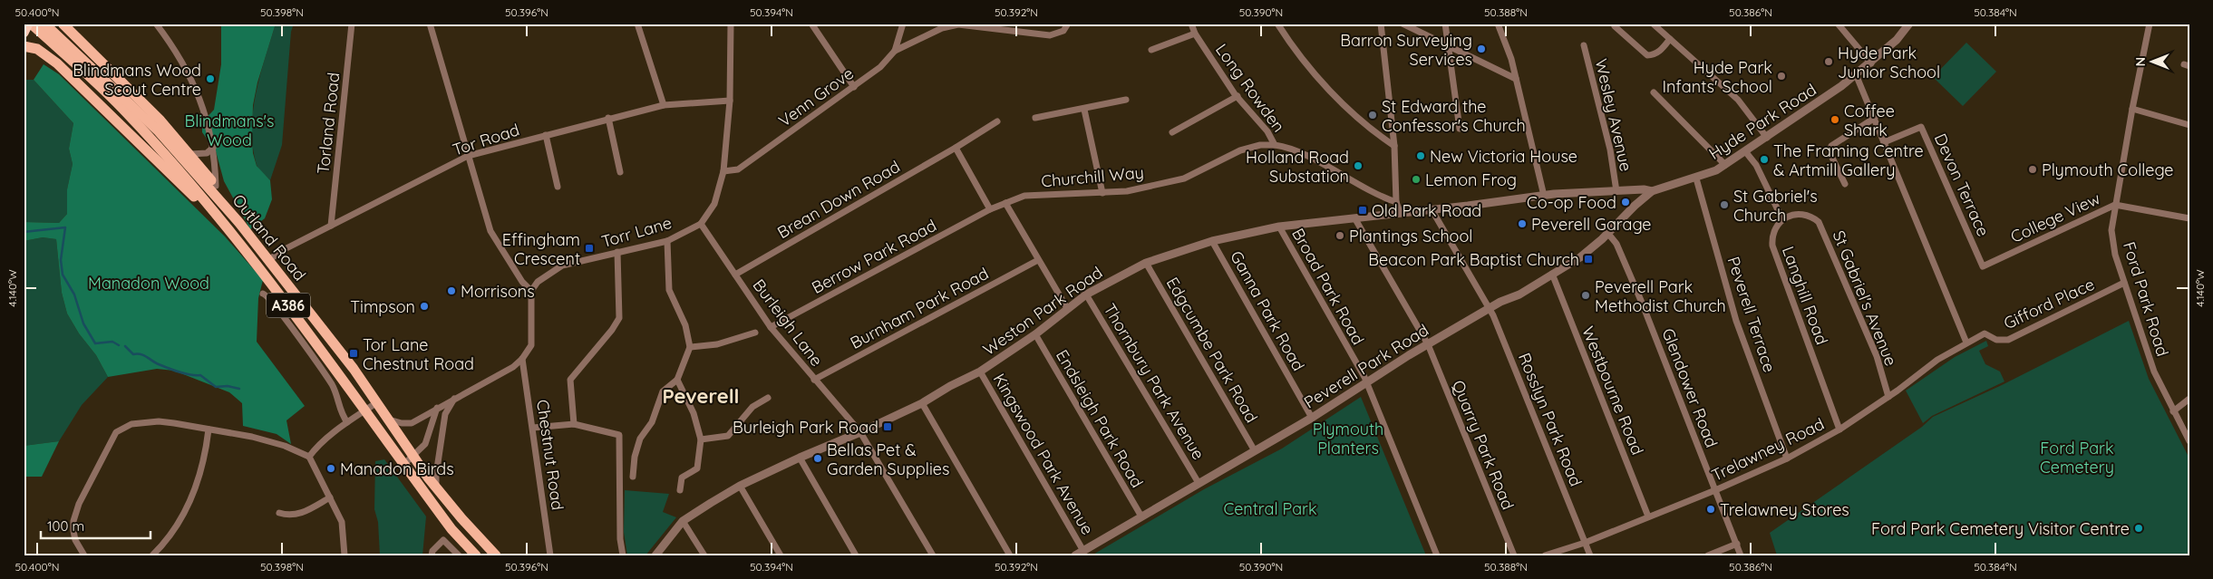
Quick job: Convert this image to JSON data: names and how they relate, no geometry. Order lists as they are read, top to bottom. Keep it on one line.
{"streets":{"main road":["Outland Road","A386"],"street":["Long Rowden","Venn Grove","Wesley Avenue","Hyde Park Road","Torland Road","Tor Road","Churchill Way","Devon Terrace","Brean Down Road","College View","Torr Lane","Berrow Park Road","Broad Park Road","Langhill Road","St Gabriel's Avenue","Ford Park Road","Gifford Place","Burnham Park Road","Weston Park Road","Ganna Park Road","Peverell Terrace","Burleigh Lane","Edgcumbe Park Road","Peverell Park Road","Thornbury Park Avenue","Glendower Road","Westbourne Road","Endsleigh Park Road","Rosslyn Park Road","Quarry Park Road","Trelawney Road","Kingswood Park Avenue","Chestnut Road"]},"crossings":[["Long Rowden","Churchill Way"],["Venn Grove","Torr Lane"],["Wesley Avenue","Weston Park Road"],["Hyde Park Road","Peverell Terrace"],["Hyde Park Road","Peverell Park Road"],["Torland Road","Tor Road"],["Tor Road","Torr Lane"],["Tor Road","Outland Road"],["Churchill Way","Berrow Park Road"],["Devon Terrace","College View"],["Brean Down Road","Burleigh Lane"],["College View","Ford Park Road"],["Torr Lane","Burleigh Lane"],["Berrow Park Road","Burleigh Lane"],["Broad Park Road","Weston Park Road"],["Broad Park Road","Peverell Park Road"],["Langhill Road","St Gabriel's Avenue"],["Langhill Road","Trelawney Road"],["St Gabriel's Avenue","Trelawney Road"],["Ford Park Road","Gifford Place"],["Gifford Place","Trelawney Road"],["Burnham Park Road","Burleigh Lane"],["Weston Park Road","Ganna Park Road"],["Weston Park Road","Burleigh Lane"],["Weston Park Road","Edgcumbe Park Road"],["Weston Park Road","Peverell Park Road"],["Weston Park Road","Thornbury Park Avenue"],["Weston Park Road","Endsleigh Park Road"],["Weston Park Road","Rosslyn Park Road"],["Weston Park Road","Kingswood Park Avenue"],["Ganna Park Road","Peverell Park Road"],["Peverell Terrace","Trelawney Road"],["Edgcumbe Park Road","Peverell Park Road"],["Peverell Park Road","Thornbury Park Avenue"],["Peverell Park Road","Glendower Road"],["Peverell Park Road","Westbourne Road"],["Peverell Park Road","Endsleigh Park Road"],["Peverell Park Road","Rosslyn Park Road"],["Peverell Park Road","Quarry Park Road"],["Peverell Park Road","Kingswood Park Avenue"],["Glendower Road","Trelawney Road"],["Westbourne Road","Trelawney Road"],["Rosslyn Park Road","Trelawney Road"]],"districts":["Peverell"],"parks":["Blindmans's Wood","Manadon Wood","Plymouth Planters","Ford Park Cemetery","Central Park"],"places":{"other":["Barron Surveying Services","Hyde Park Junior School","Hyde Park Infants' School","Blindmans Wood Scout Centre","St Edward the Confessor's Church","Coffee Shark","New Victoria House","The Framing Centre & Artmill Gallery","Holland Road Substation","Plymouth College","Lemon Frog","Co-op Food","St Gabriel's Church","Peverell Garage","Plantings School","Morrisons","Peverell Park Methodist Church","Timpson","Bellas Pet & Garden Supplies","Manadon Birds","Trelawney Stores","Ford Park Cemetery Visitor Centre"],"transit":["Old Park Road","Effingham Crescent","Beacon Park Baptist Church","Tor Lane Chestnut Road","Burleigh Park Road"]},"scale_bar":"100 m","north":"left","coordinates":["50.400°N","50.398°N","50.396°N","50.394°N","50.392°N","50.390°N","50.388°N","50.386°N","50.384°N","4.140°W"]}
